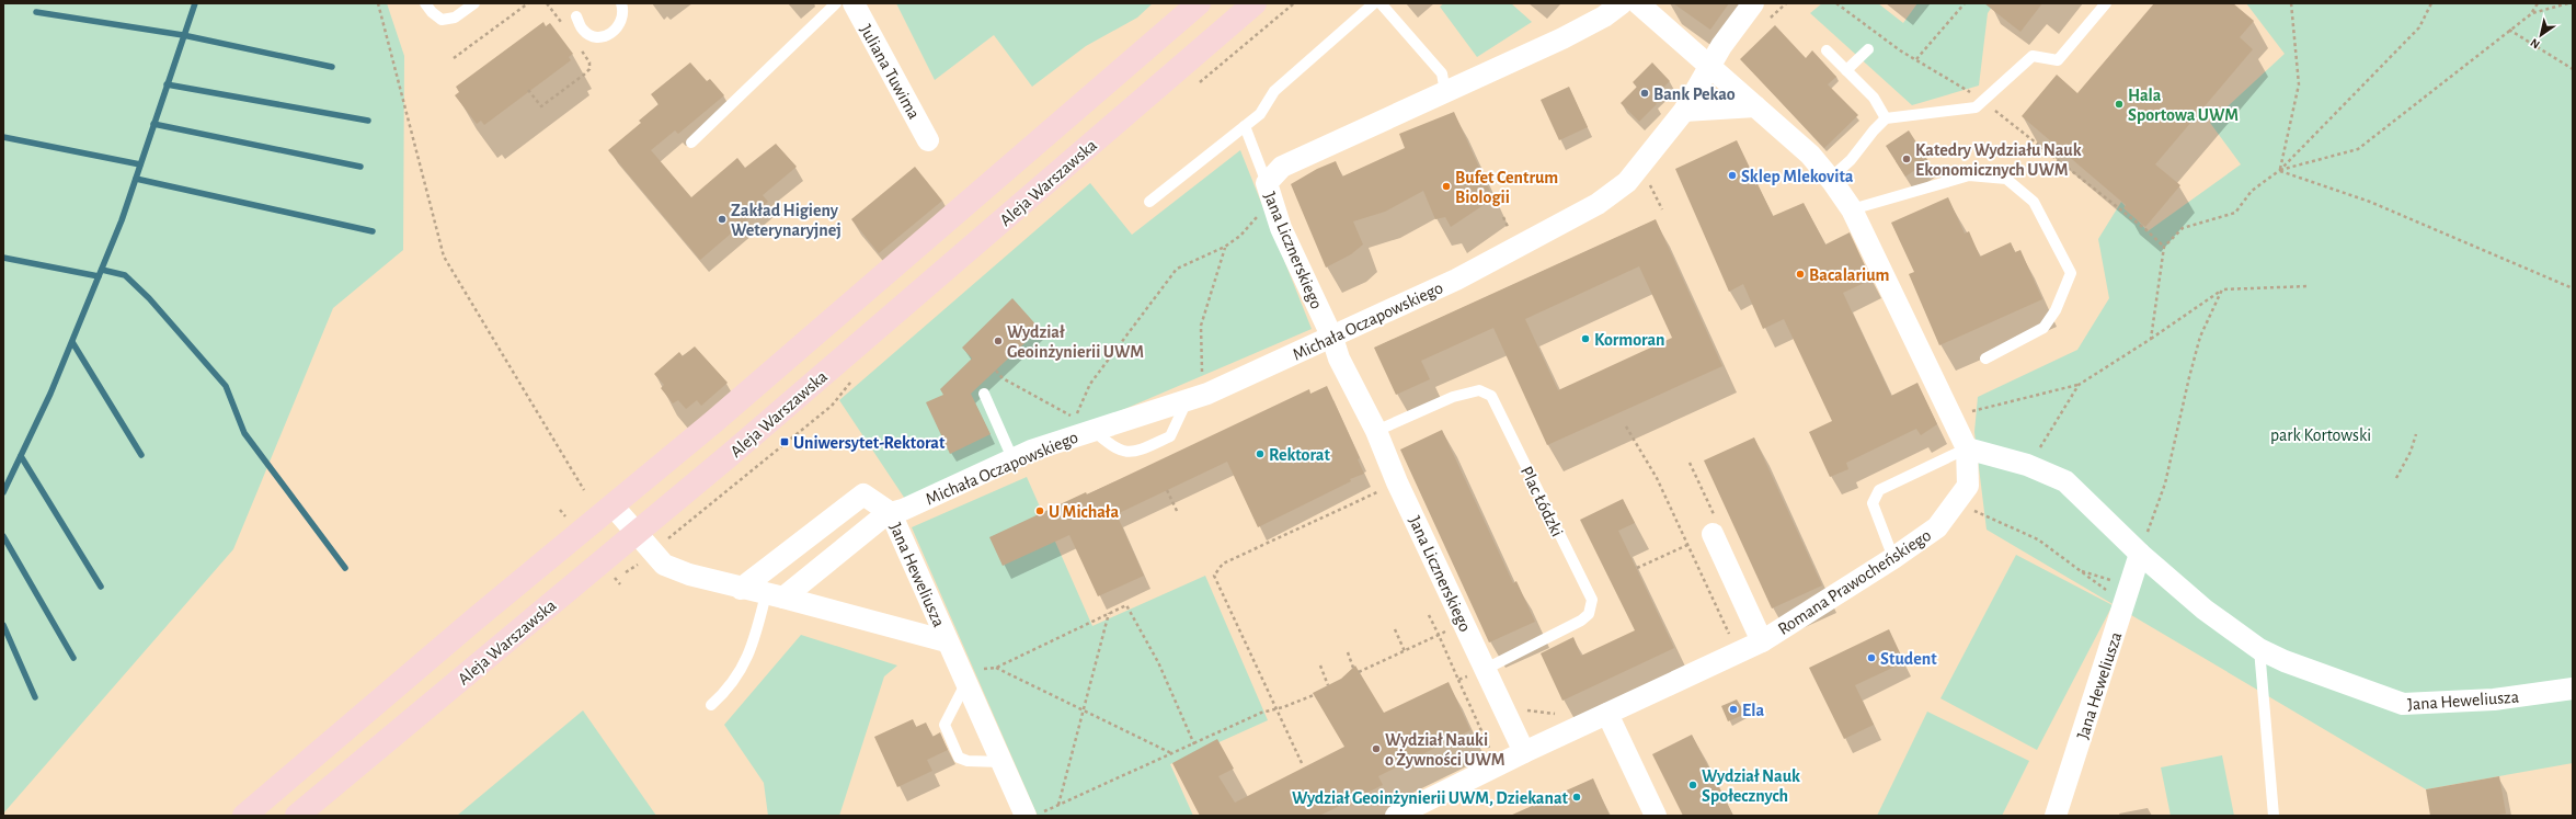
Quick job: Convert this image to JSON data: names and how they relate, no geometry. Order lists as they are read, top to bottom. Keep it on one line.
{"streets":{"main road":["Aleja Warszawska"],"street":["Juliana Tuwima","Jana Licznerskiego","Michała Oczapowskiego","Jana Heweliusza","Romana Prawocheńskiego"],"lane":["Plac Łódzki"]},"crossings":[["Aleja Warszawska","Jana Heweliusza"],["Jana Licznerskiego","Michała Oczapowskiego"],["Jana Licznerskiego","Plac Łódzki"],["Jana Licznerskiego","Romana Prawocheńskiego"],["Michała Oczapowskiego","Jana Heweliusza"],["Michała Oczapowskiego","Romana Prawocheńskiego"],["Jana Heweliusza","Romana Prawocheńskiego"]],"parks":["park Kortowski"],"places":{"other":["Bank Pekao","Hala Sportowa UWM","Katedry Wydziału Nauk Ekonomicznych UWM","Sklep Mlekovita","Bufet Centrum Biologii","Zakład Higieny Weterynaryjnej","Bacalarium","Kormoran","Wydział Geoinżynierii UWM","Rektorat","U Michała","Student","Ela","Wydział Nauki o Żywności UWM","Wydział Nauk Społecznych","Wydział Geoinżynierii UWM, Dziekanat"],"transit":["Uniwersytet-Rektorat"]},"north":"bottom left"}
